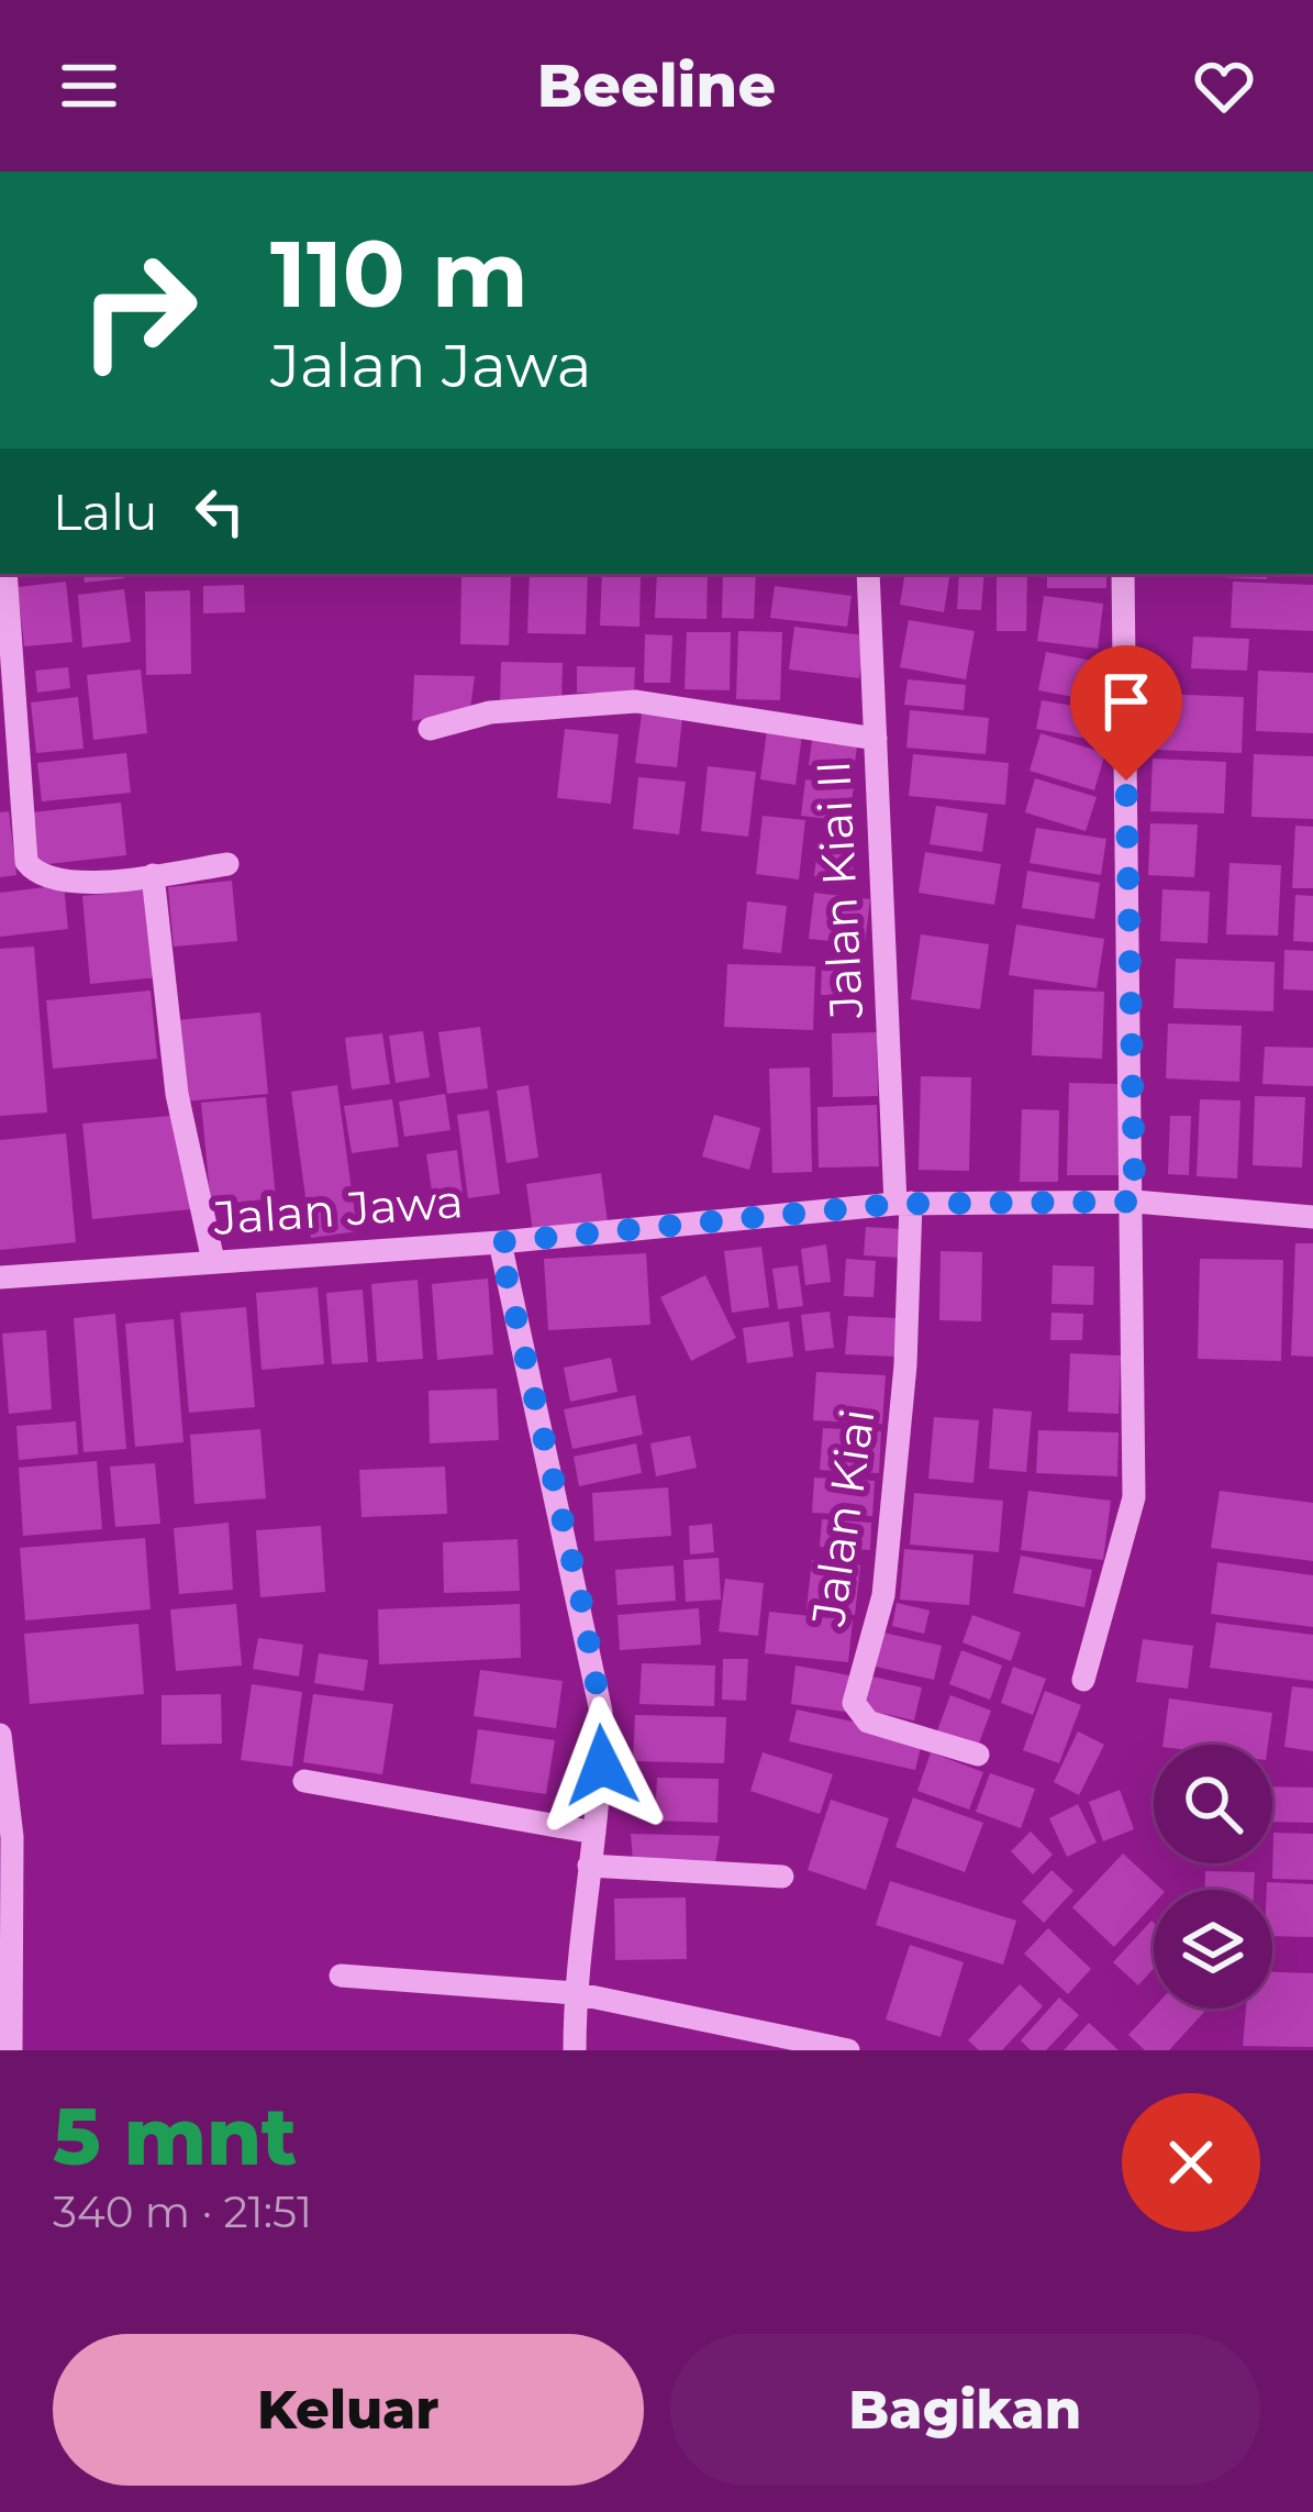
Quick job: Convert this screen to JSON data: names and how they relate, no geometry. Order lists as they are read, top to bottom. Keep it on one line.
{"streets":{"street":["Jalan Kiai II","Jalan Jawa","Jalan Kiai"]},"crossings":[["Jalan Kiai II","Jalan Jawa"],["Jalan Kiai II","Jalan Kiai"],["Jalan Jawa","Jalan Kiai"]],"page":{"header":"Beeline","turn":["110 m","Jalan Jawa"],"then":"Lalu","heading":["5 mnt","340 m · 21:51"],"buttons":["Keluar","Bagikan"]}}
